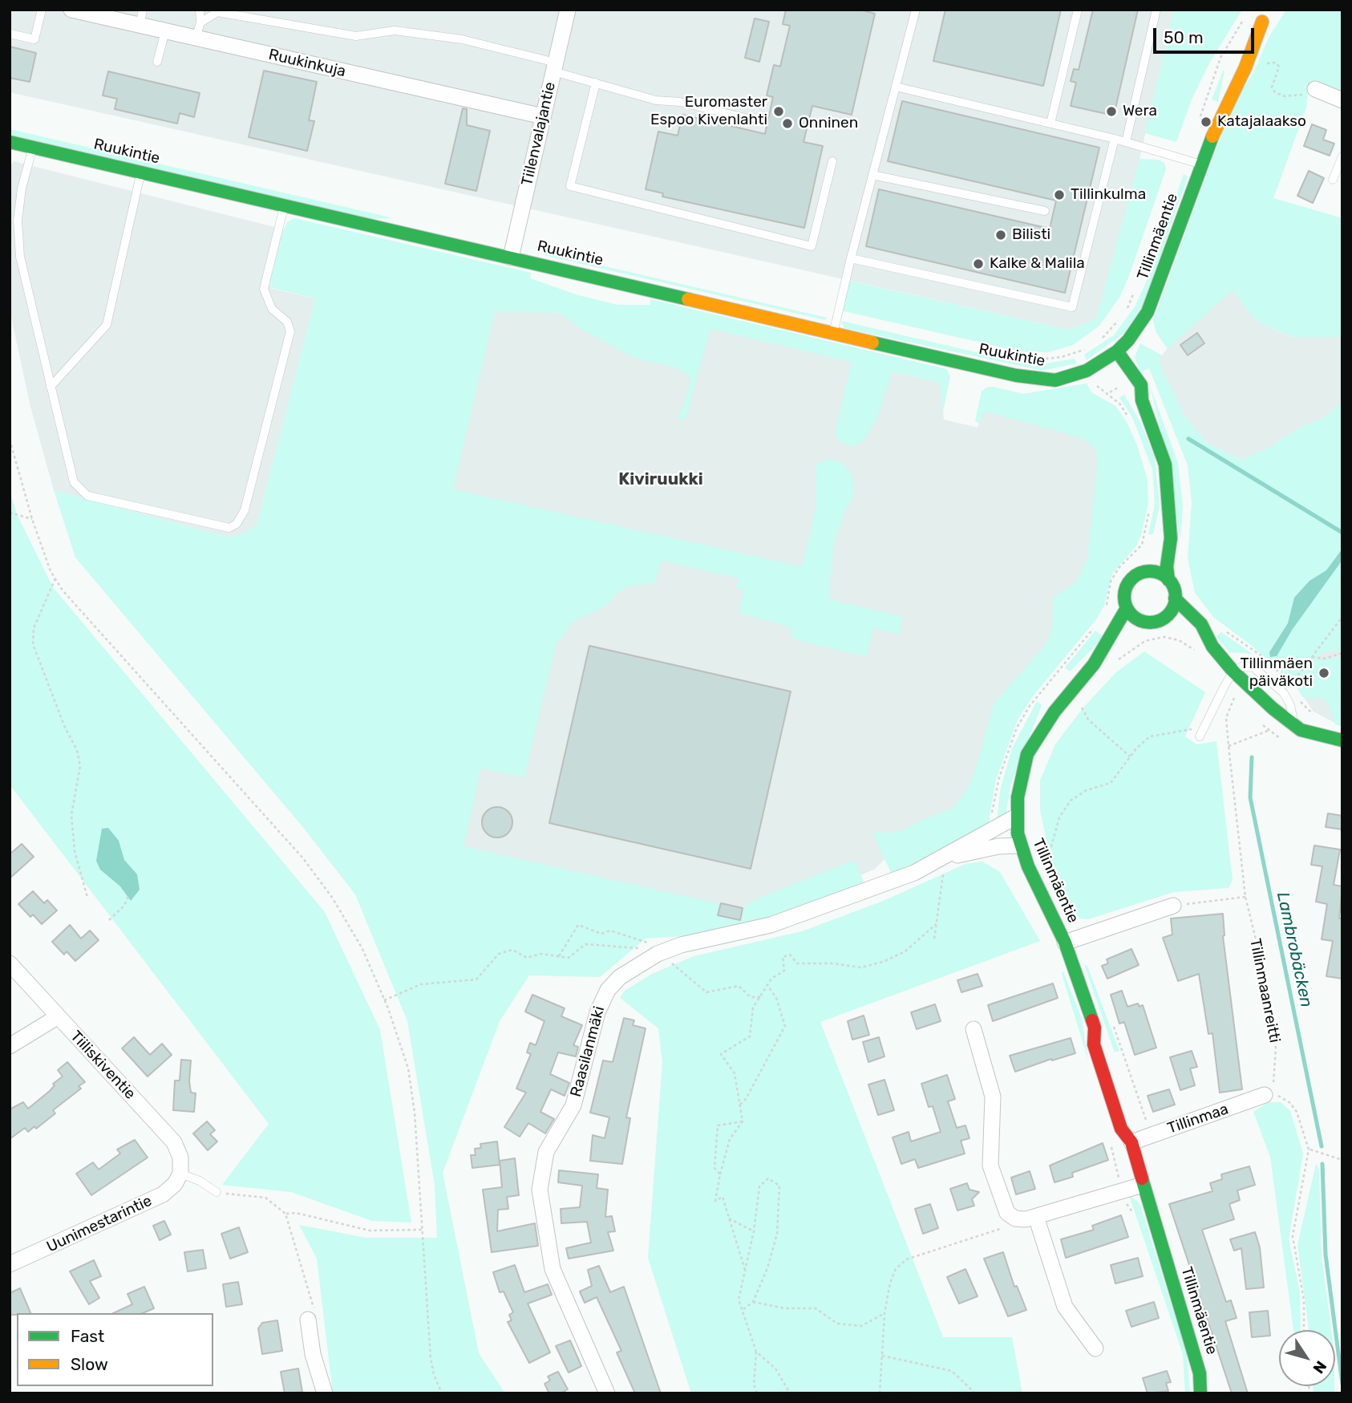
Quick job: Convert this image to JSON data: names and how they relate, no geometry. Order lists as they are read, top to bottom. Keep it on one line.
{"streets":{"street":["Ruukinkuja","Tiilenvalajantie","Ruukintie","Tillinmäentie","Raasilanmäki","Tiiliskiventie","Tillinmaa","Uunimestarintie"],"path":["Tillinmaanreitti"]},"crossings":[["Ruukinkuja","Tiilenvalajantie"],["Tiilenvalajantie","Ruukintie"],["Ruukintie","Tillinmäentie"],["Tillinmäentie","Raasilanmäki"],["Tillinmäentie","Tillinmaa"],["Tillinmaanreitti","Tillinmaa"],["Tiiliskiventie","Uunimestarintie"]],"districts":["Kiviruukki"],"water":["Lambrobäcken"],"places":["Euromaster Espoo Kivenlahti","Wera","Katajalaakso","Onninen","Tillinkulma","Bilisti","Kalke & Malila","Tillinmäen päiväkoti"],"legend":["Fast","Slow"],"scale_bar":"50 m","north":"bottom right"}
